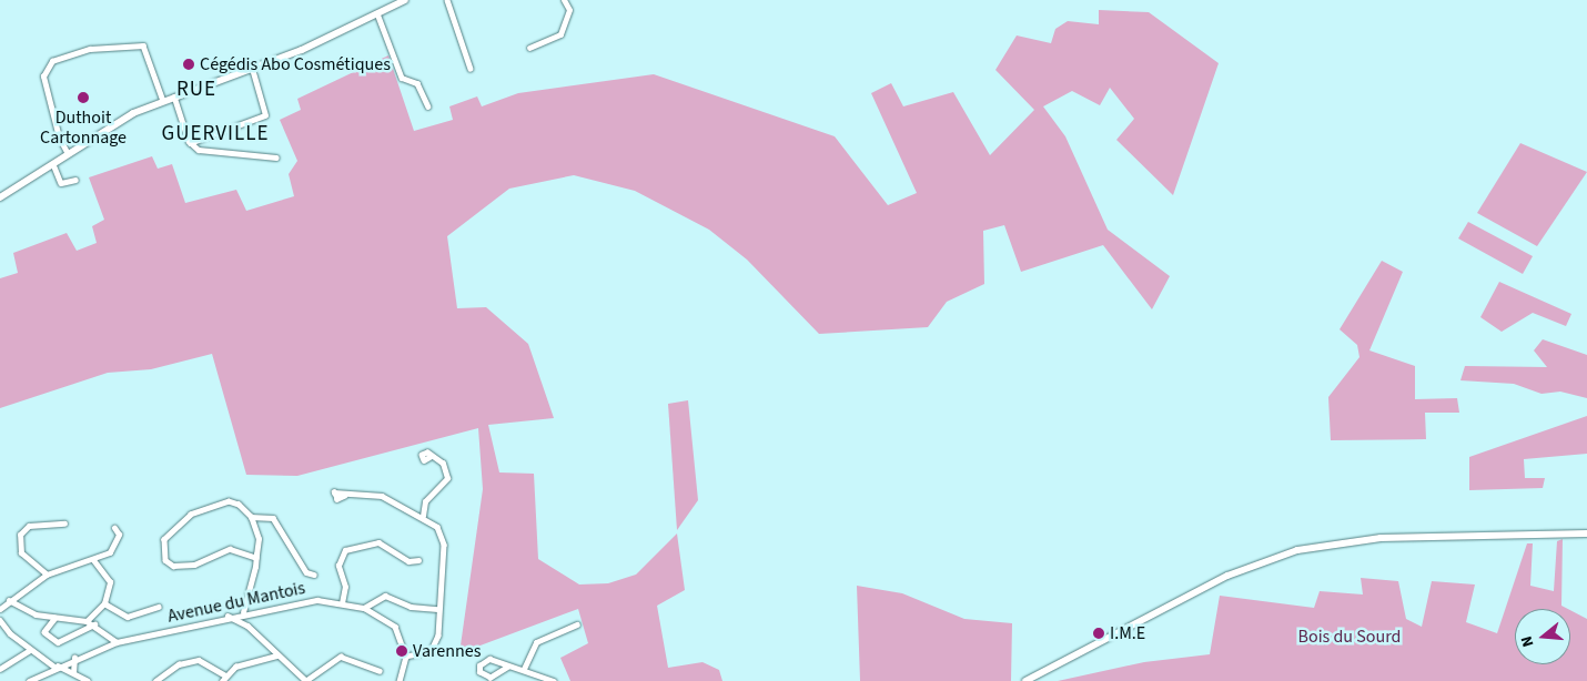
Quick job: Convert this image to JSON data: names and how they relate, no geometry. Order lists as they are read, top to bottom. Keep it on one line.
{"streets":{"street":["Avenue du Mantois"]},"districts":["RUE","GUERVILLE"],"parks":["Bois du Sourd"],"places":["Cégédis Abo Cosmétiques","Duthoit Cartonnage","I.M.E","Varennes"],"north":"left"}
